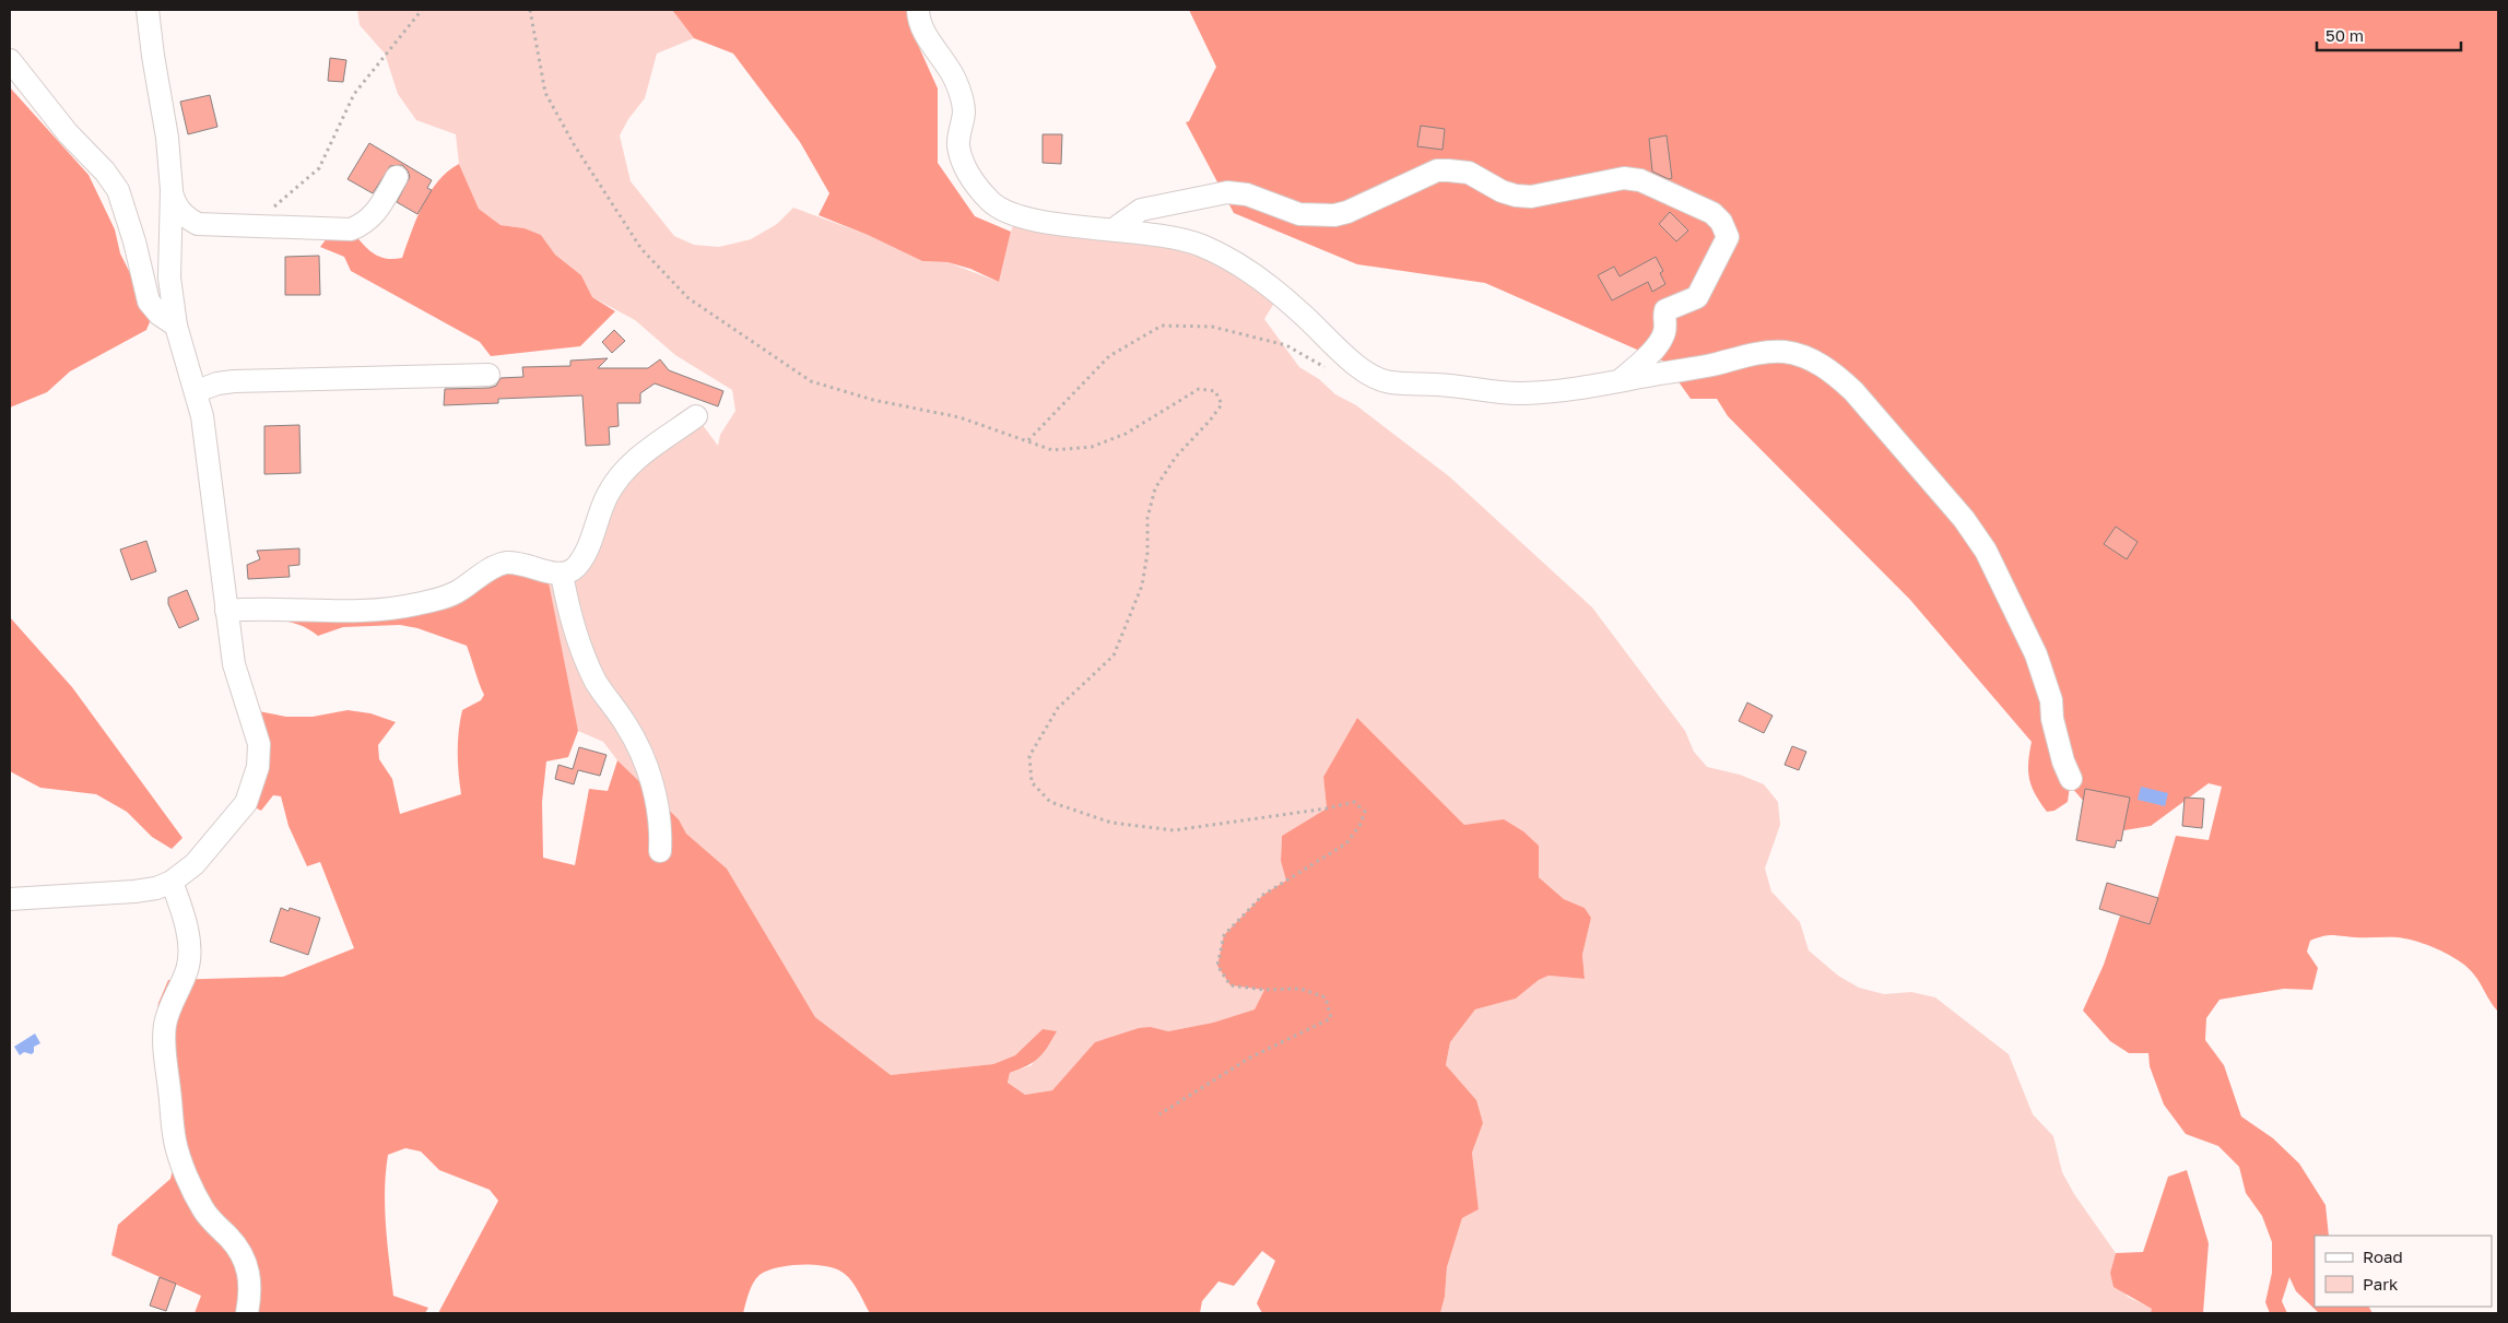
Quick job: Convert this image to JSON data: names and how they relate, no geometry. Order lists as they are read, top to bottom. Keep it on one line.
{"legend":["Road","Park"],"scale_bar":"50 m"}
